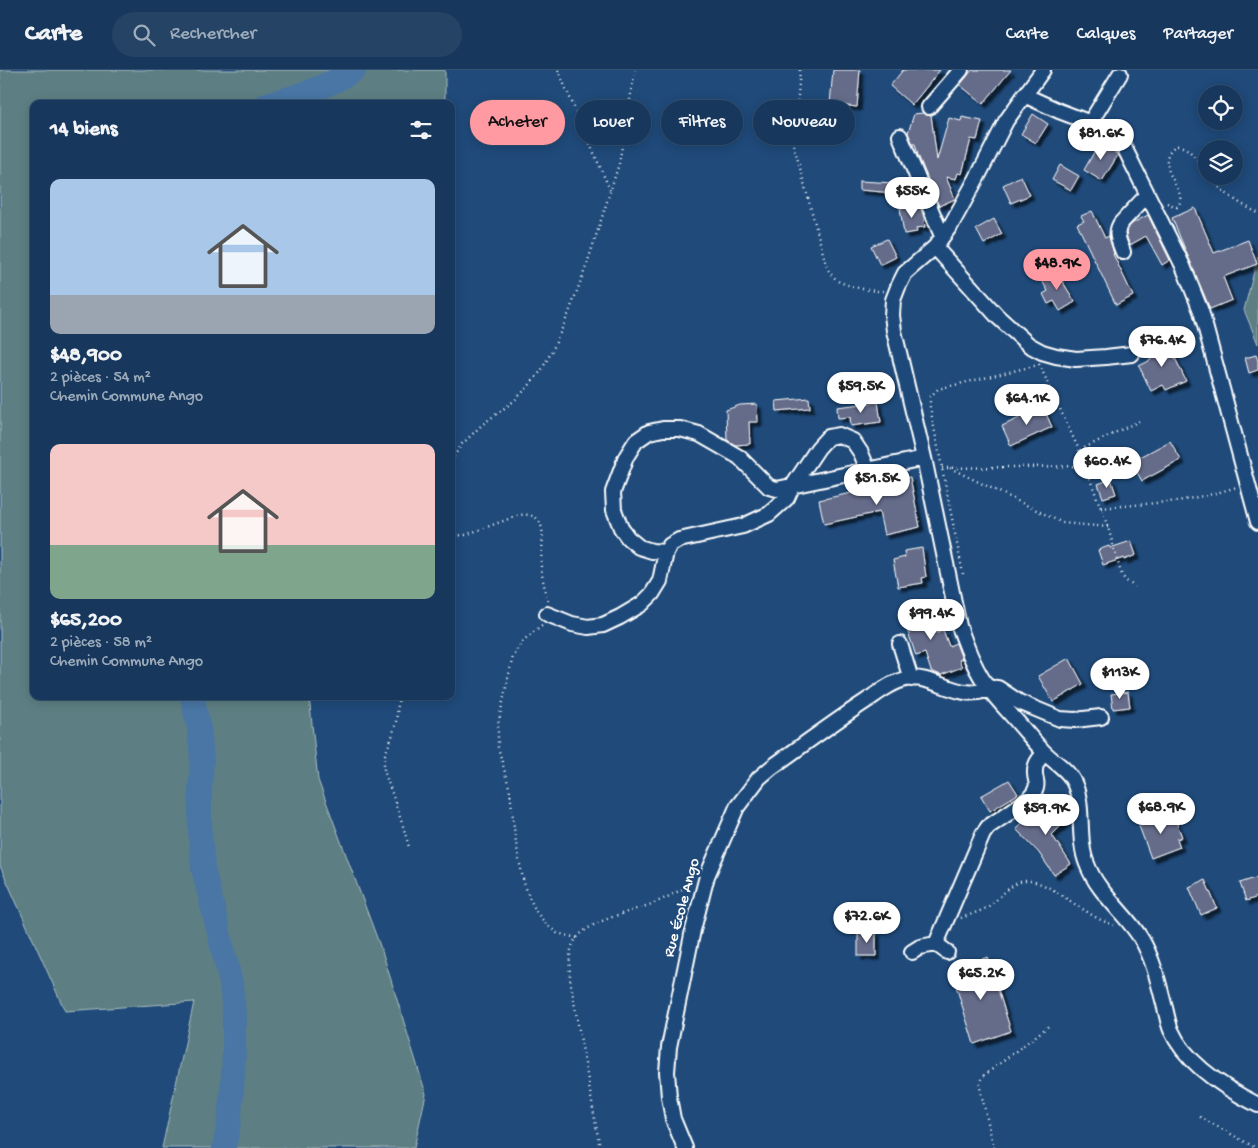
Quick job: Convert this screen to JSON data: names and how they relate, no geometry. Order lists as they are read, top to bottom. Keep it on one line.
{"streets":{"street":["Rue École Ango"]},"page":{"header":"Carte","search":"Rechercher","nav":["Carte","Calques","Partager"],"chip":["Acheter","Louer","Filtres","Nouveau"],"heading":"14 biens","price":["$81.6K","$55K","$48.9K","$76.4K","$59.5K","$64.1K","$60.4K","$51.5K","$99.4K","$113K","$68.9K","$59.9K","$72.6K","$65.2K"],"list":[{"name":"$48,900","note":"2 pièces · 54 m² · Chemin Commune Ango"},{"name":"$65,200","note":"2 pièces · 58 m² · Chemin Commune Ango"}]}}
